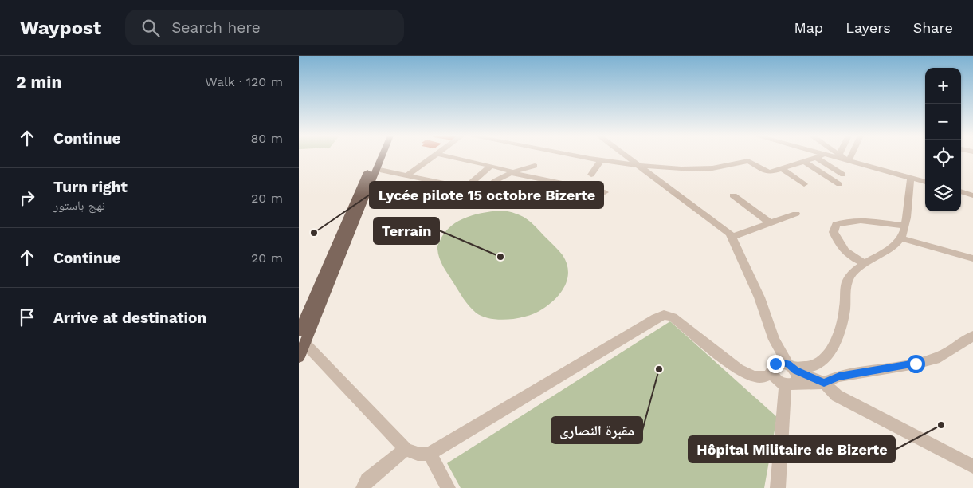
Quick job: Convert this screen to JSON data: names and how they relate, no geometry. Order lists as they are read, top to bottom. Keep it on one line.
{"places":["Lycée pilote 15 octobre Bizerte","Terrain","مقبرة النصارى","Hôpital Militaire de Bizerte"],"page":{"header":"Waypost","search":"Search here","nav":["Map","Layers","Share"],"heading":["2 min","Walk · 120 m"],"map_buttons":["+","−"],"list":[["Continue","80 m"],["Turn right","نهج باستور","20 m"],["Continue","20 m"],"Arrive at destination"]}}
